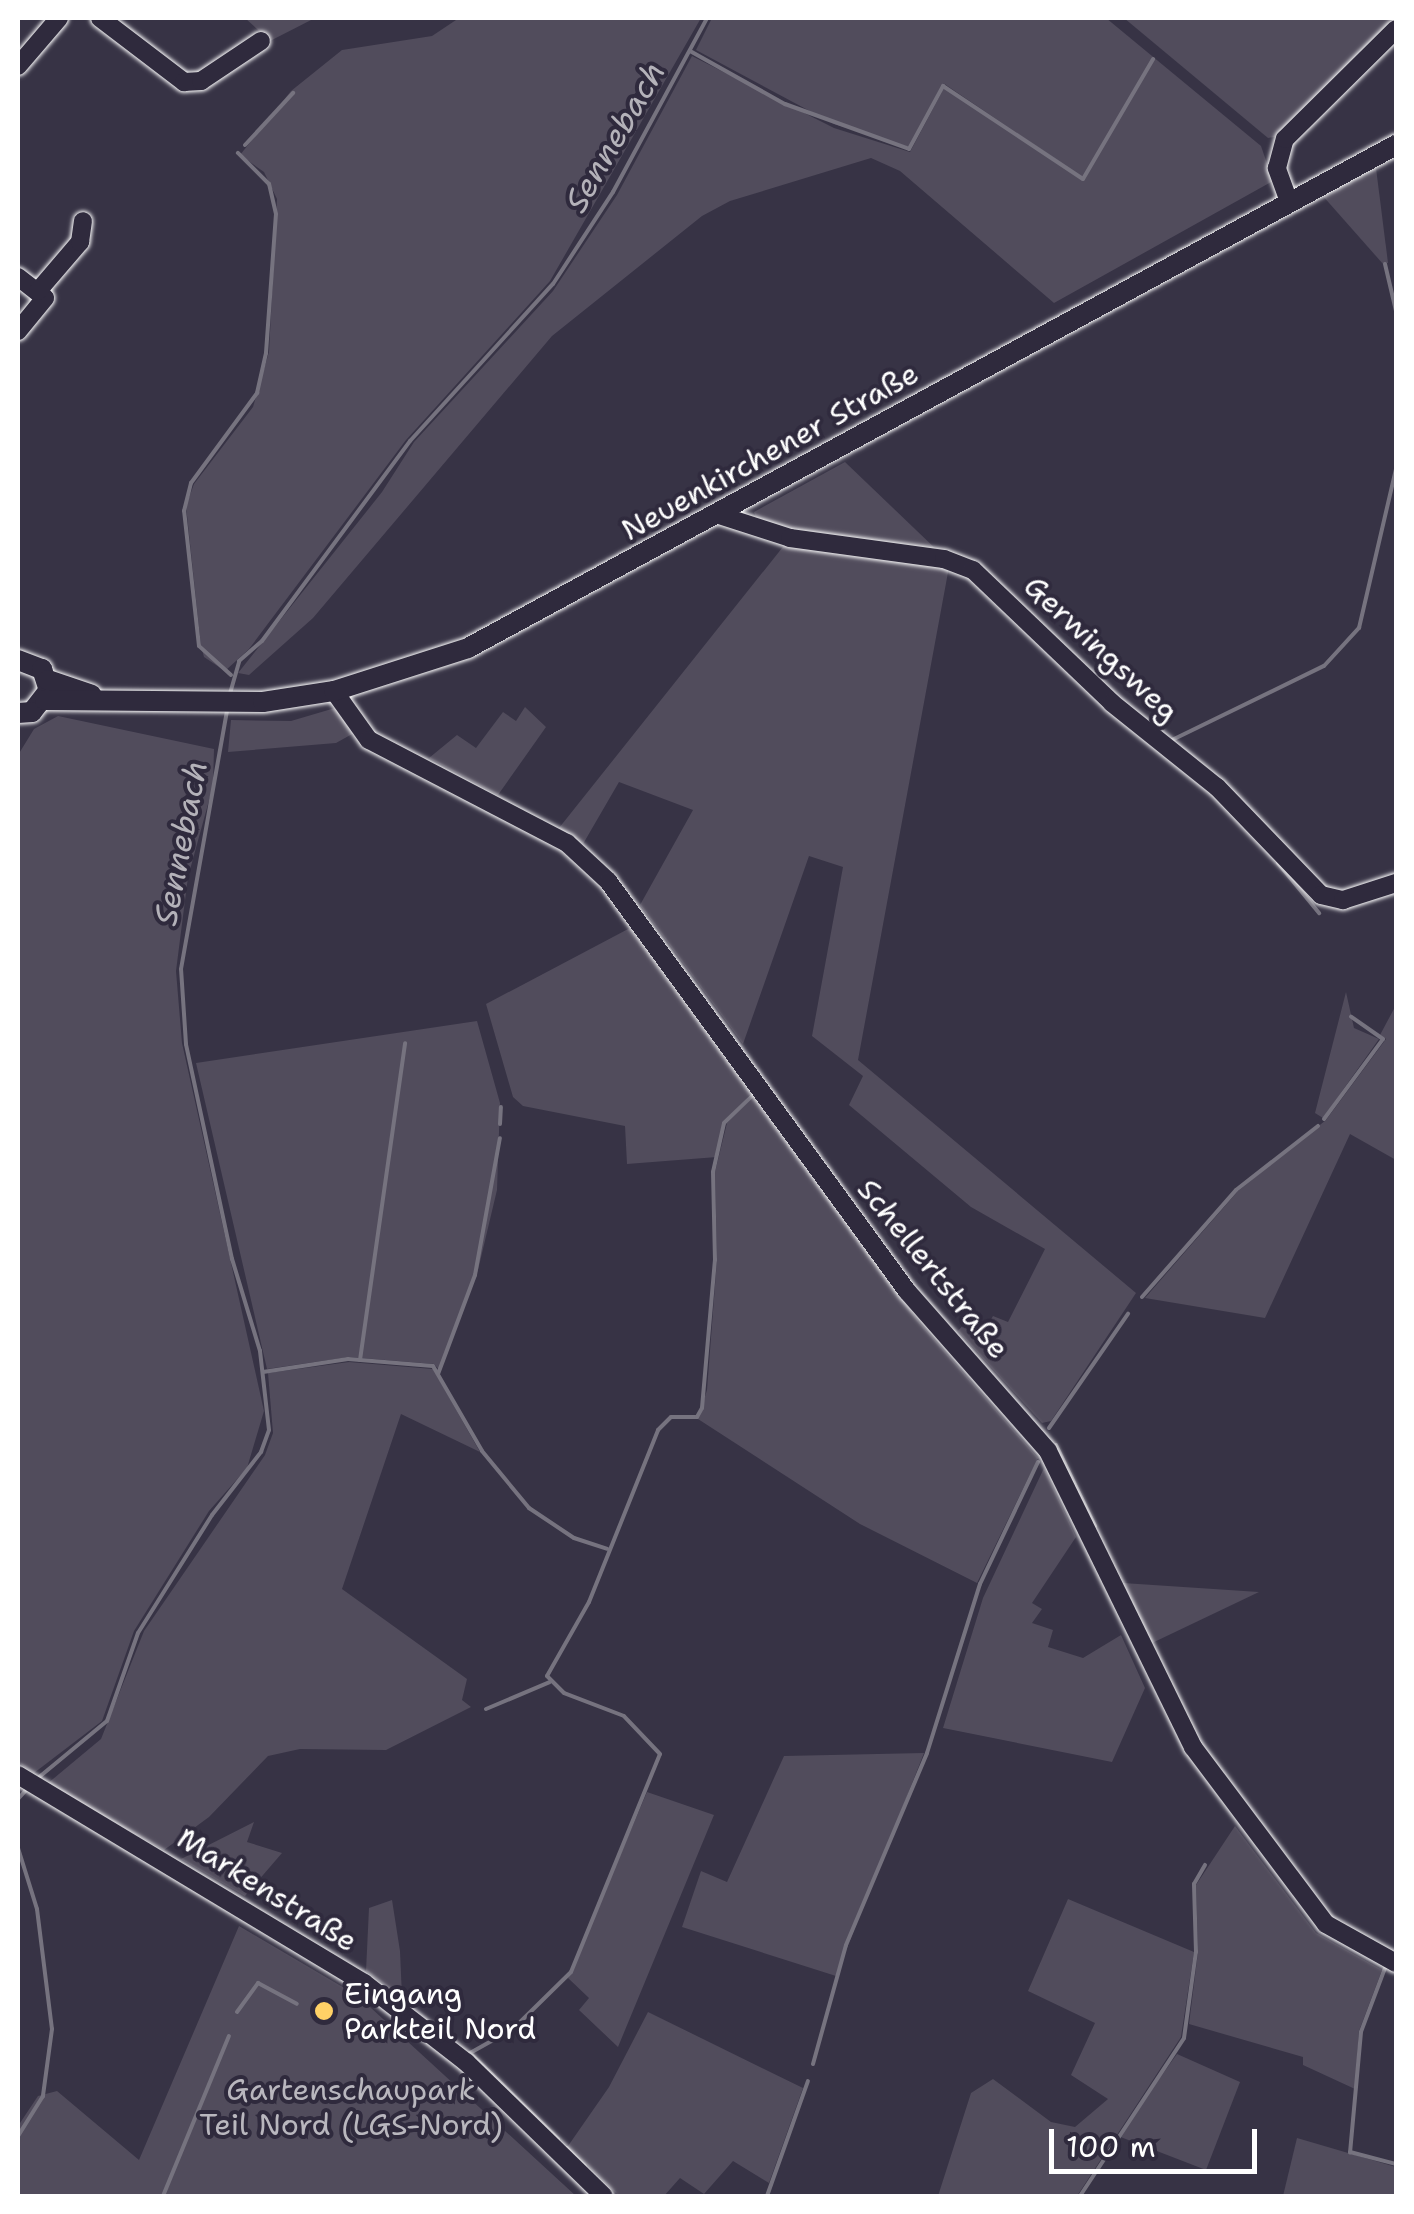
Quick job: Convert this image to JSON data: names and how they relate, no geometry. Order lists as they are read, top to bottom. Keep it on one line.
{"streets":{"street":["Neuenkirchener Straße","Gerwingsweg","Schellertstraße","Markenstraße"]},"crossings":[["Neuenkirchener Straße","Gerwingsweg"],["Neuenkirchener Straße","Schellertstraße"]],"water":["Sennebach"],"parks":["Gartenschaupark Teil Nord (LGS-Nord)"],"places":["Eingang Parkteil Nord"],"scale_bar":"100 m"}
